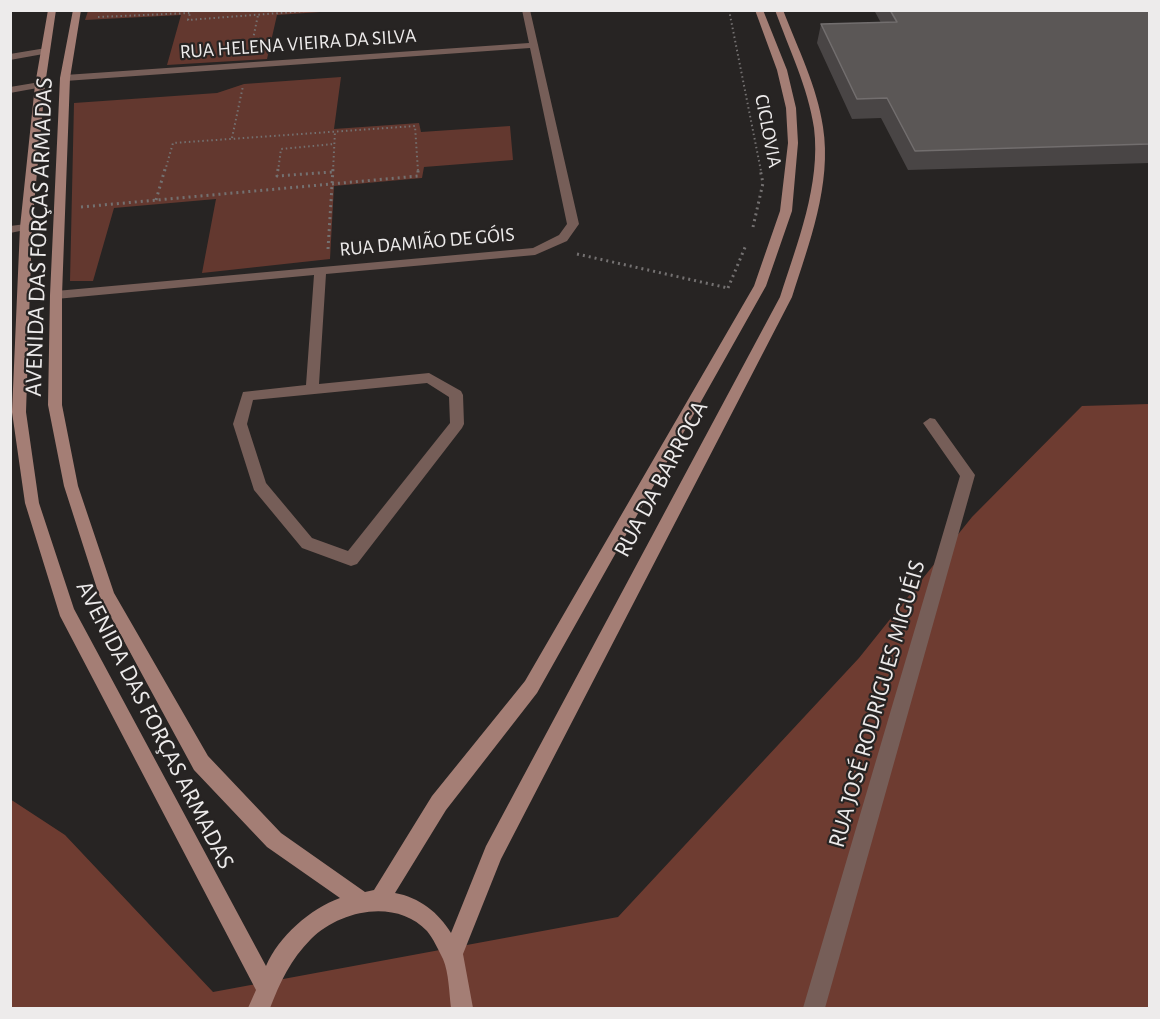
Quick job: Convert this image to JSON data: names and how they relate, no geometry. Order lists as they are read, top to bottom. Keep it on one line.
{"streets":{"street":["RUA HELENA VIEIRA DA SILVA","AVENIDA DAS FORÇAS ARMADAS","RUA DAMIÃO DE GÓIS","RUA DA BARROCA","RUA JOSÉ RODRIGUES MIGUÉIS"],"path":["CICLOVIA"]},"crossings":[["RUA HELENA VIEIRA DA SILVA","AVENIDA DAS FORÇAS ARMADAS"],["RUA HELENA VIEIRA DA SILVA","RUA DAMIÃO DE GÓIS"],["AVENIDA DAS FORÇAS ARMADAS","RUA DAMIÃO DE GÓIS"],["AVENIDA DAS FORÇAS ARMADAS","RUA DA BARROCA"]]}
